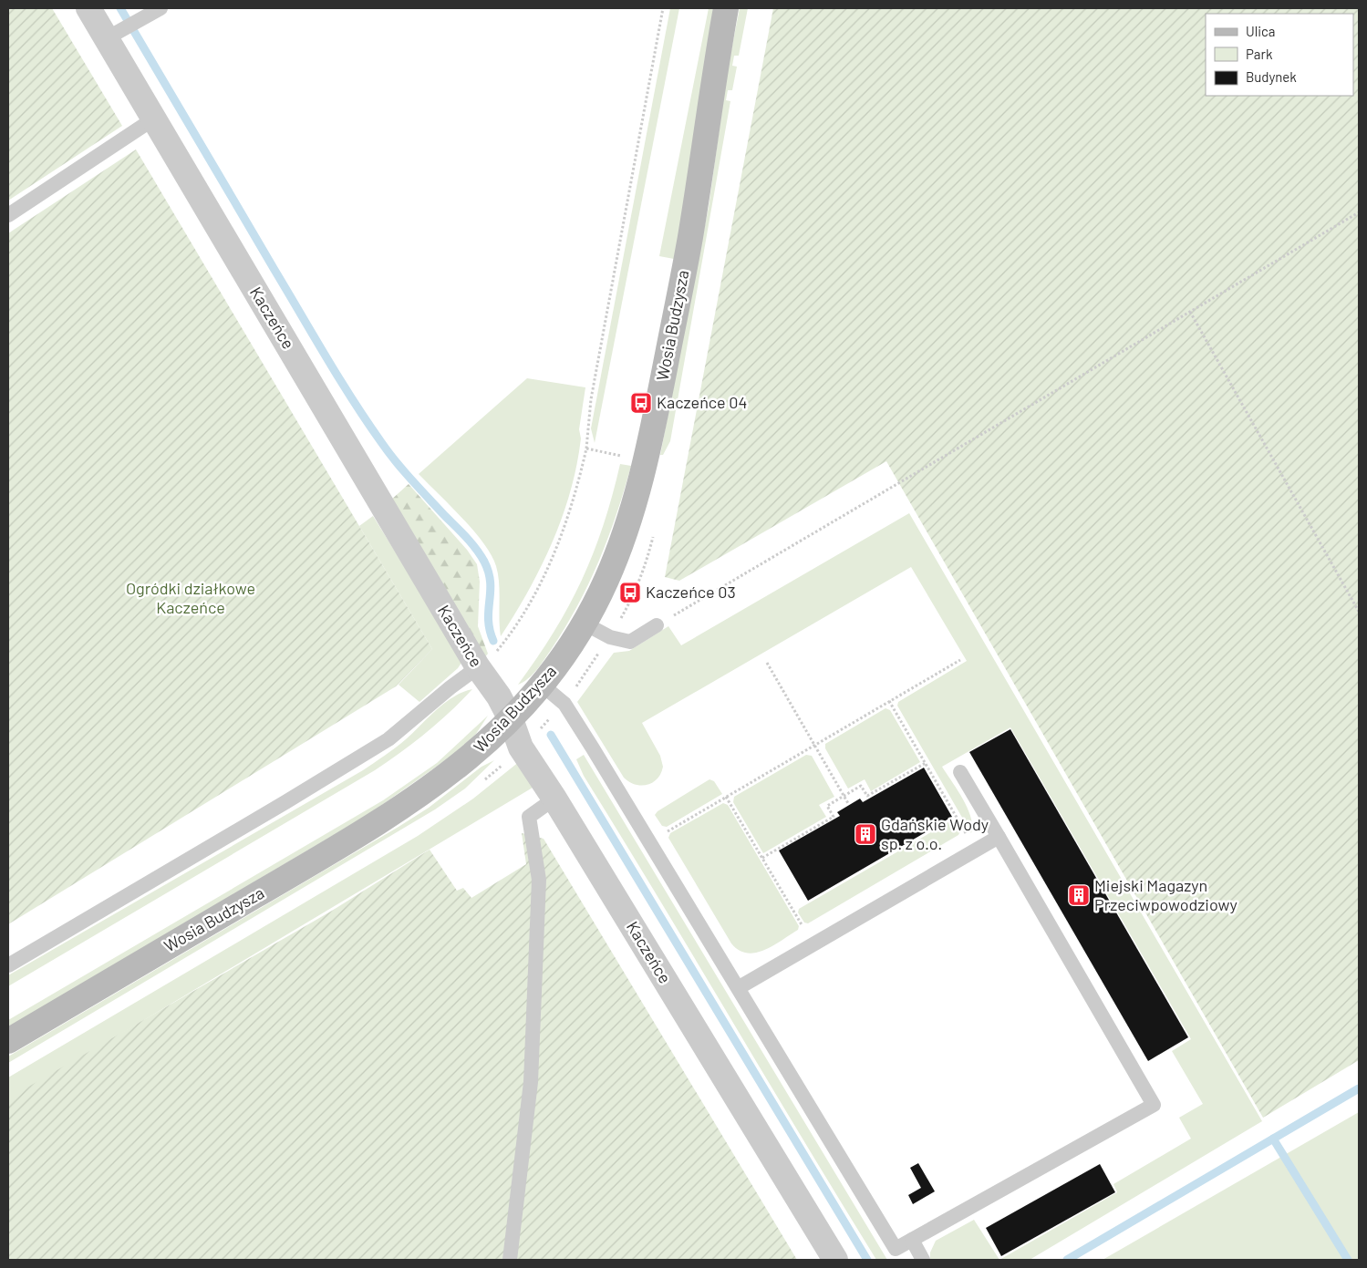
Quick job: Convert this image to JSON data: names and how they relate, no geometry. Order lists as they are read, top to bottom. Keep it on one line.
{"streets":{"street":["Kaczeńce","Wosia Budzysza"]},"crossings":[["Kaczeńce","Wosia Budzysza"]],"parks":["Ogródki działkowe Kaczeńce"],"places":{"bus stop":["Kaczeńce 04","Kaczeńce 03"],"building":["Gdańskie Wody sp. z o.o.","Miejski Magazyn Przeciwpowodziowy"]},"legend":["Ulica","Park","Budynek"]}
